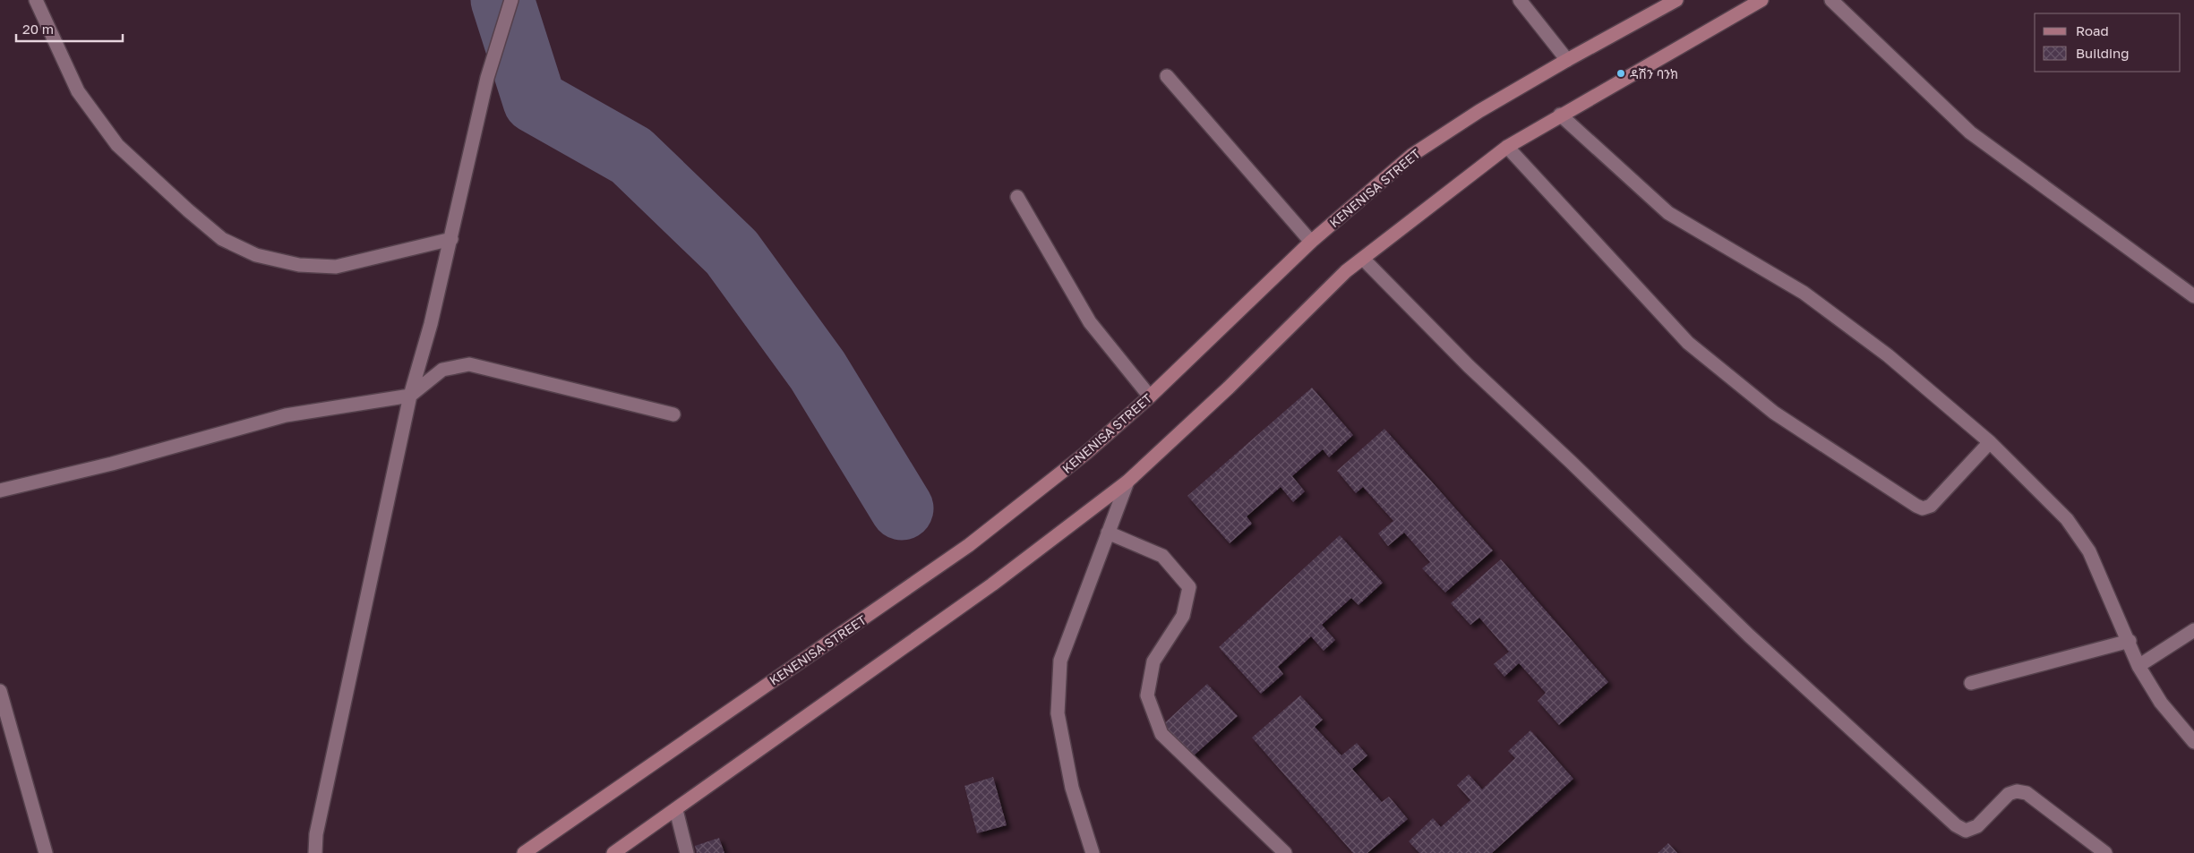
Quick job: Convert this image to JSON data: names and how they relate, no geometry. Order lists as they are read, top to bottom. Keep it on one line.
{"streets":{"main road":["KENENISA STREET"]},"places":["ዳሽን ባንክ"],"legend":["Road","Building"],"scale_bar":"20 m"}
